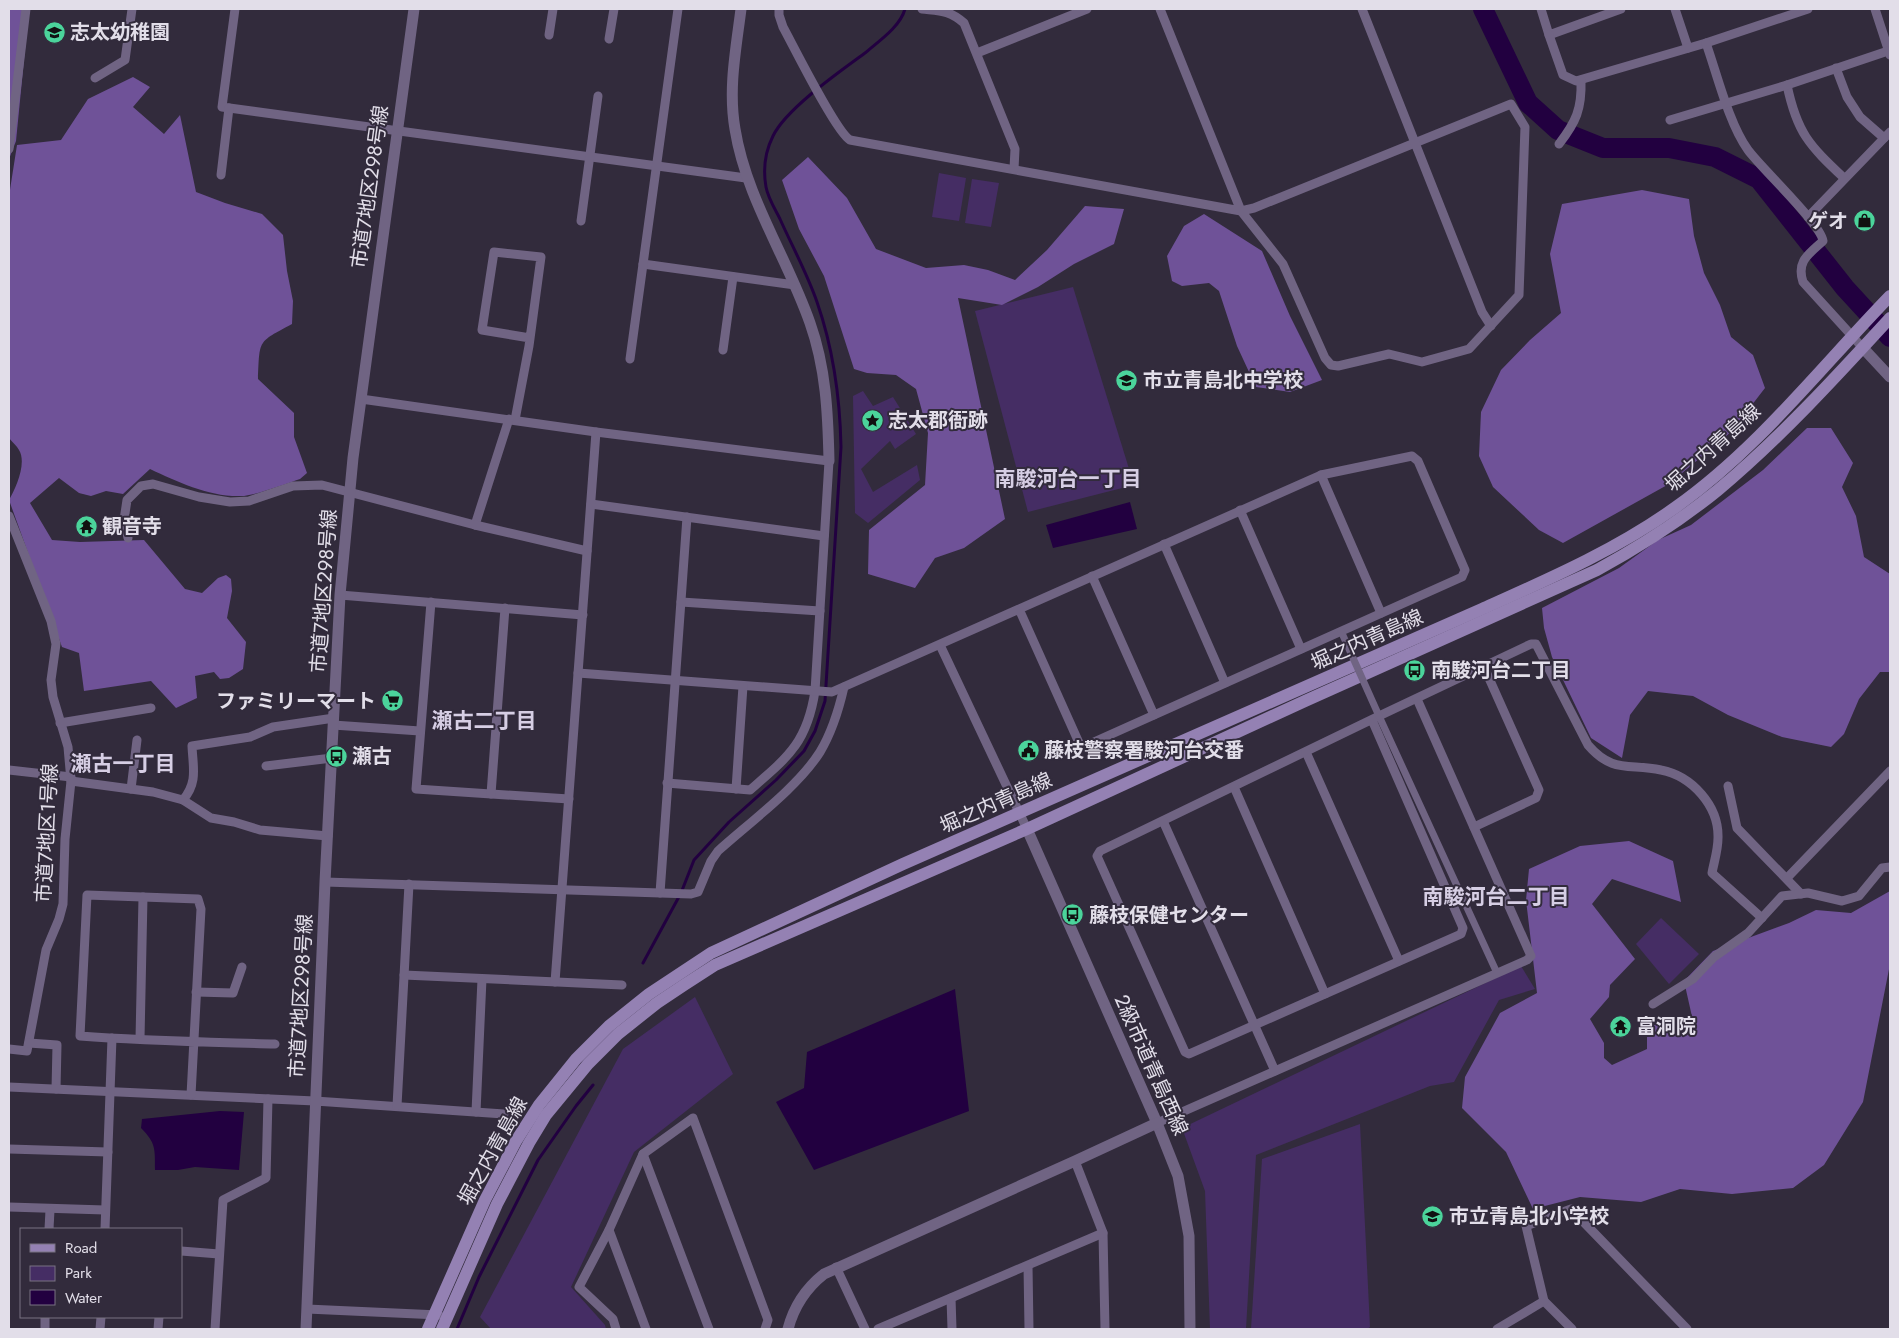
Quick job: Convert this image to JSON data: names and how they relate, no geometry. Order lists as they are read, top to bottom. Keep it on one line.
{"streets":{"main road":["堀之内青島線"],"street":["市道7地区298号線","市道7地区1号線","2級市道青島西線"]},"crossings":[["堀之内青島線","2級市道青島西線"]],"districts":["南駿河台一丁目","瀬古二丁目","瀬古一丁目","南駿河台二丁目"],"places":{"school or university":["志太幼稚園","市立青島北中学校","市立青島北小学校"],"shop":["ゲオ"],"place":["志太郡衙跡"],"temple":["観音寺","富洞院"],"bus stop":["南駿河台二丁目","瀬古","藤枝保健センター"],"supermarket":["ファミリーマート"],"public building":["藤枝警察署駿河台交番"]},"legend":["Road","Park","Water"]}
